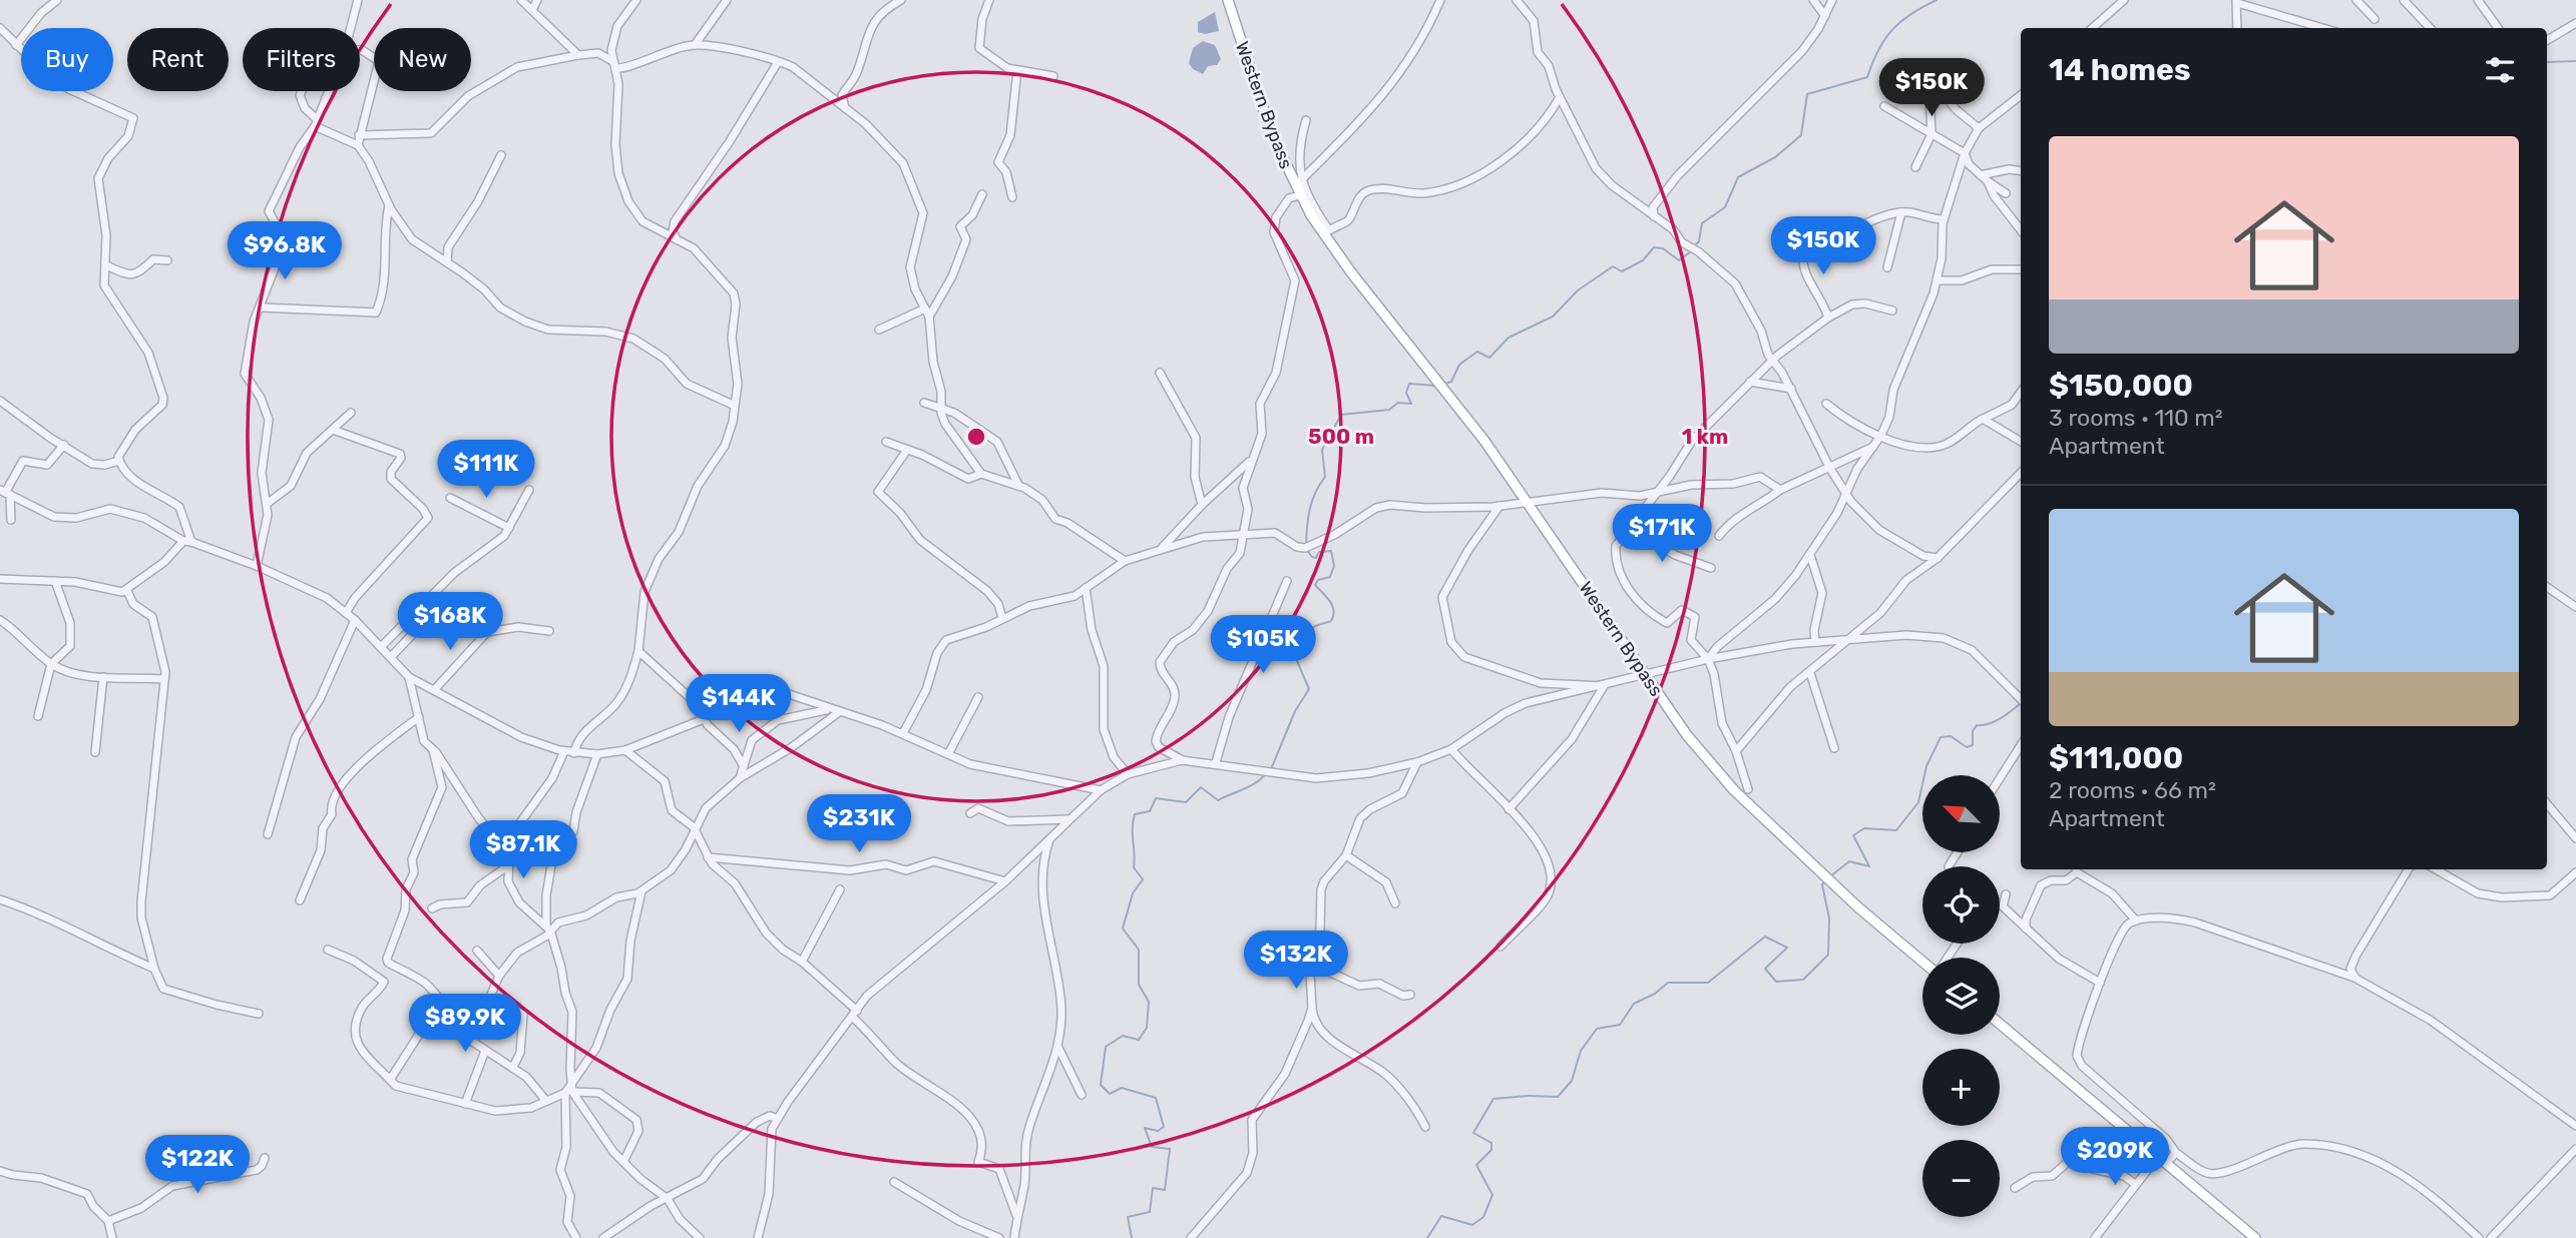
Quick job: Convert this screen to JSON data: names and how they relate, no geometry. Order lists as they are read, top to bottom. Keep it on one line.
{"streets":{"main road":["Western Bypass"]},"north":"top left","page":{"chip":["Buy","Rent","Filters","New"],"heading":"14 homes","price":["$150K","$150K","$96.8K","$111K","$171K","$168K","$105K","$144K","$231K","$87.1K","$132K","$89.9K","$209K","$122K"],"list":[{"name":"$150,000","note":"3 rooms · 110 m² · Apartment"},{"name":"$111,000","note":"2 rooms · 66 m² · Apartment"}],"map_buttons":["+","−"]},"rings":["500 m","1 km"]}
